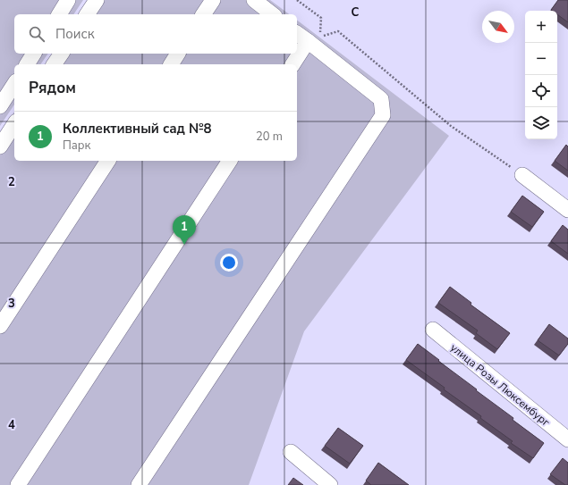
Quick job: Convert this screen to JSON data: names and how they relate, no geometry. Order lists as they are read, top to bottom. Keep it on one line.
{"streets":{"street":["улица Розы Люксембург"]},"north":"bottom right","page":{"map_buttons":["+","−"],"search":"Поиск","heading":"Рядом","list":[{"mark":"1","name":"Коллективный сад №8","note":"Парк","value":"20 m"}],"pins":"1"},"grid":{"columns":["C"],"rows":["2","3","4"]}}
